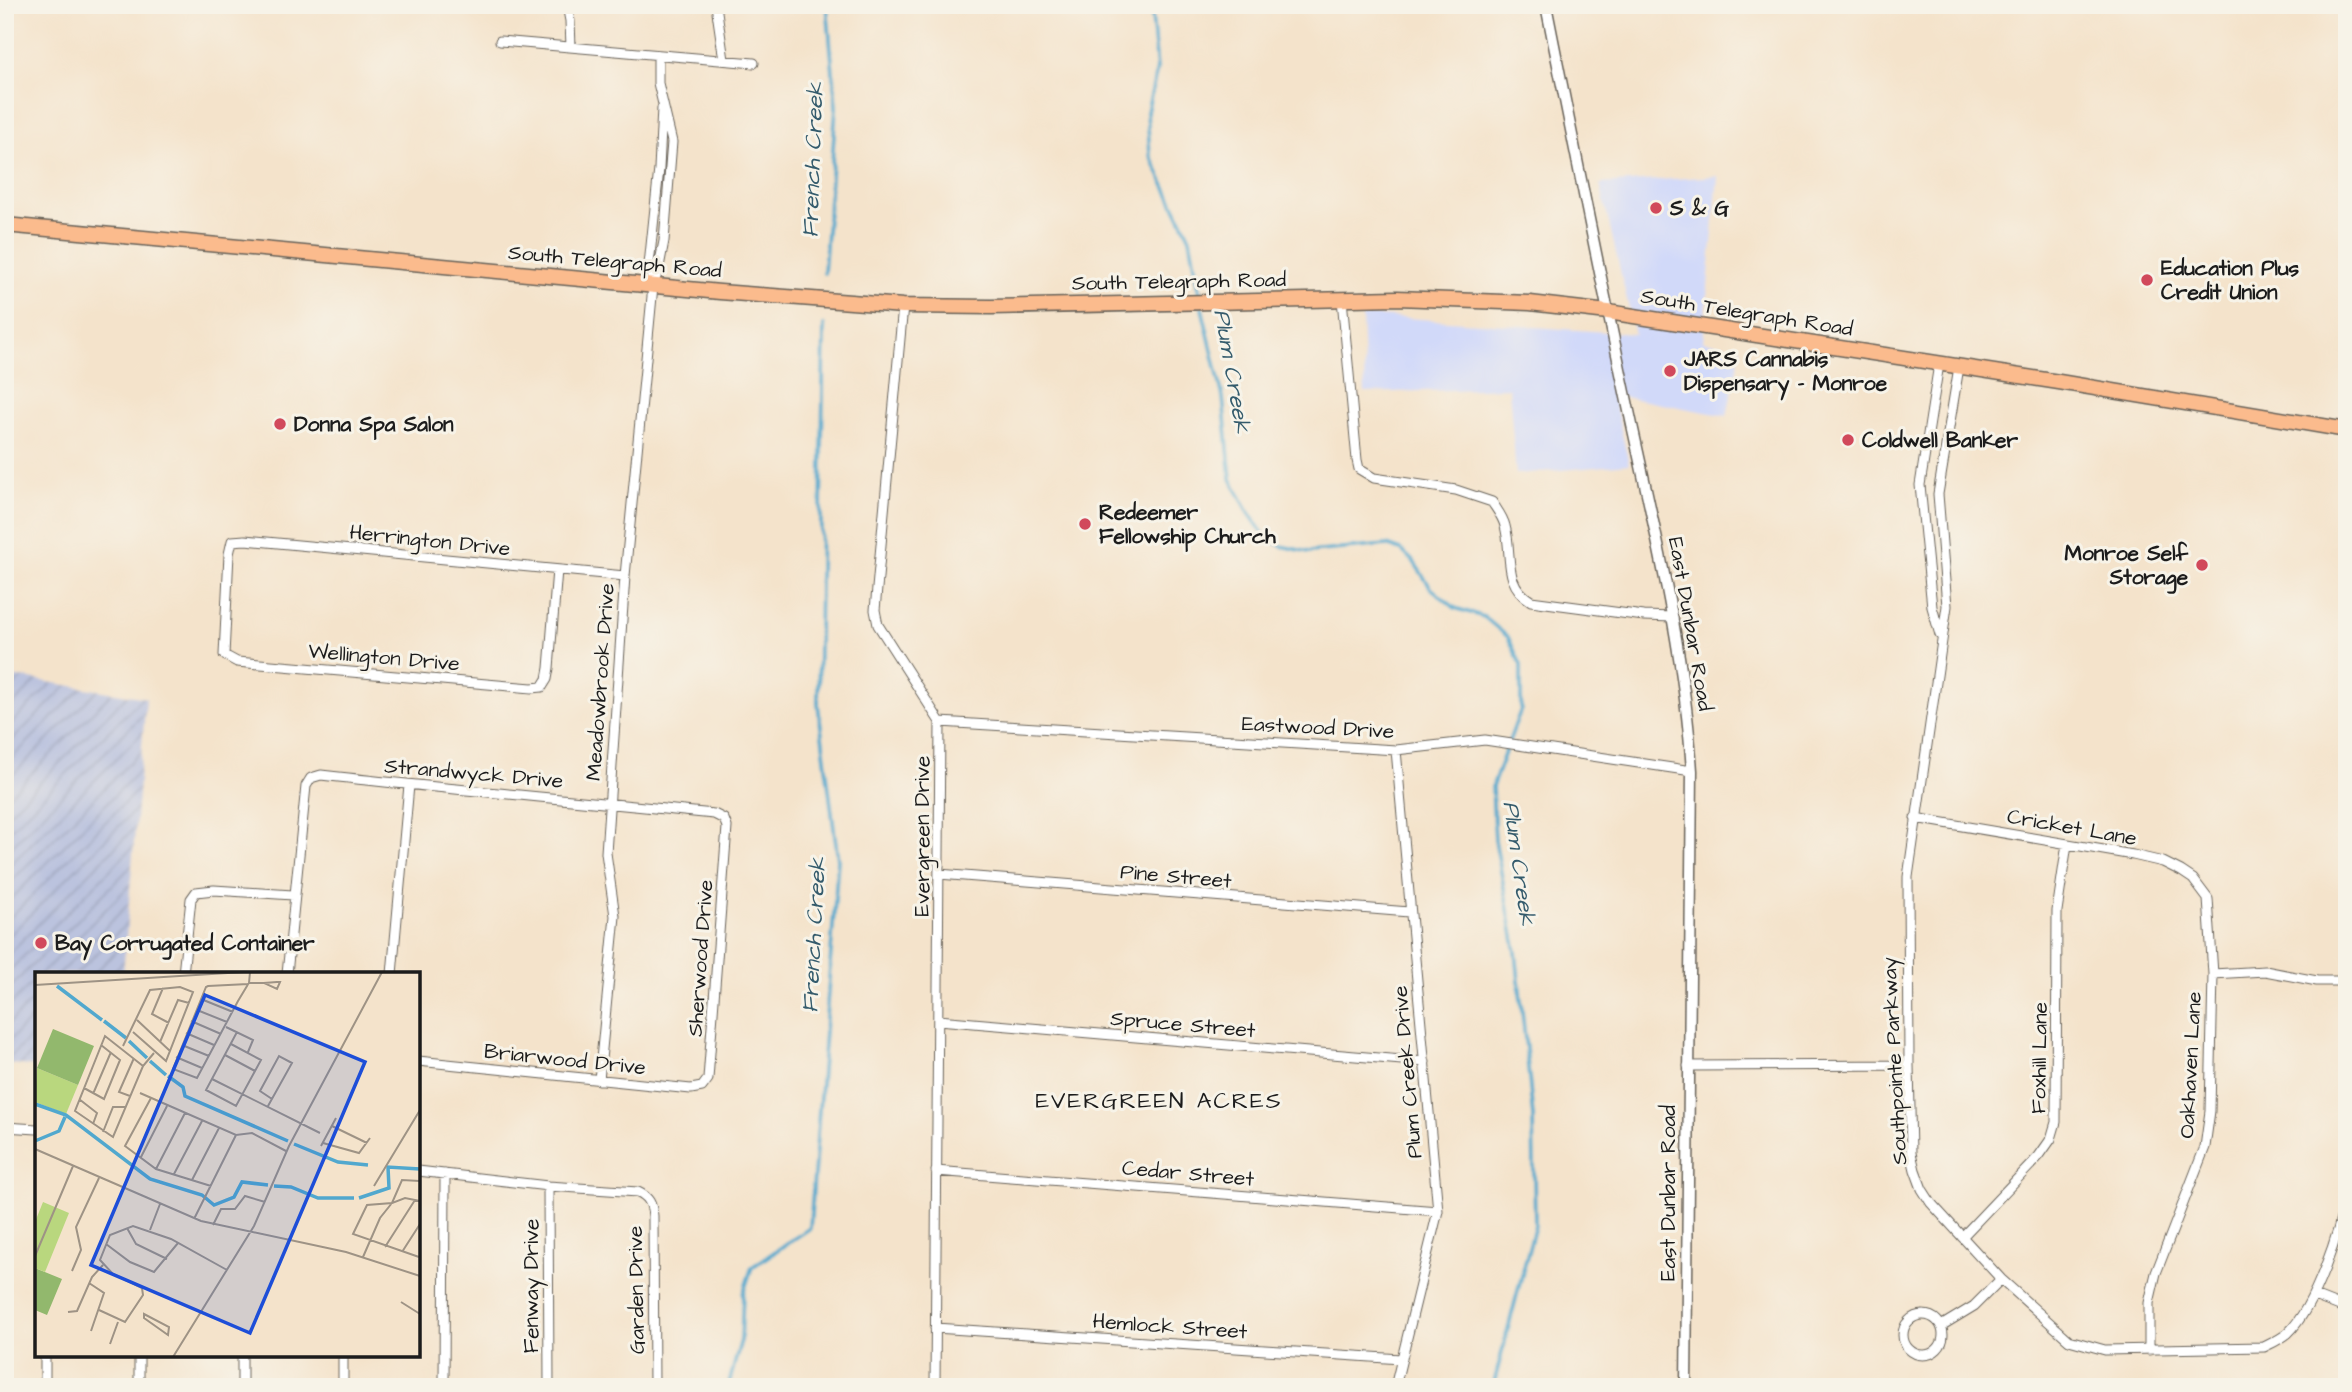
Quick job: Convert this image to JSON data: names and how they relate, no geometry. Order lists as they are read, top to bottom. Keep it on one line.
{"streets":{"main road":["South Telegraph Road"],"street":["Herrington Drive","East Dunbar Road","Wellington Drive","Meadowbrook Drive","Eastwood Drive","Strandwyck Drive","Cricket Lane","Evergreen Drive","Pine Street","Sherwood Drive","Spruce Street","Foxhill Lane","Briarwood Drive","Southpointe Parkway","Oakhaven Lane","Plum Creek Drive","Cedar Street","Fenway Drive","Garden Drive","Hemlock Street"]},"crossings":[["South Telegraph Road","East Dunbar Road"],["South Telegraph Road","Meadowbrook Drive"],["South Telegraph Road","Southpointe Parkway"],["Herrington Drive","Wellington Drive"],["Herrington Drive","Meadowbrook Drive"],["East Dunbar Road","Eastwood Drive"],["Meadowbrook Drive","Strandwyck Drive"],["Meadowbrook Drive","Briarwood Drive"],["Eastwood Drive","Evergreen Drive"],["Eastwood Drive","Plum Creek Drive"],["Strandwyck Drive","Sherwood Drive"],["Cricket Lane","Foxhill Lane"],["Cricket Lane","Southpointe Parkway"],["Cricket Lane","Oakhaven Lane"],["Evergreen Drive","Pine Street"],["Evergreen Drive","Spruce Street"],["Evergreen Drive","Cedar Street"],["Evergreen Drive","Hemlock Street"],["Pine Street","Plum Creek Drive"],["Sherwood Drive","Briarwood Drive"],["Spruce Street","Plum Creek Drive"],["Foxhill Lane","Southpointe Parkway"],["Southpointe Parkway","Oakhaven Lane"],["Plum Creek Drive","Cedar Street"],["Plum Creek Drive","Hemlock Street"],["Fenway Drive","Garden Drive"]],"districts":["EVERGREEN ACRES"],"water":["French Creek","Plum Creek"],"places":["S & G","Education Plus Credit Union","JARS Cannabis Dispensary - Monroe","Donna Spa Salon","Coldwell Banker","Redeemer Fellowship Church","Monroe Self Storage","Bay Corrugated Container"]}
